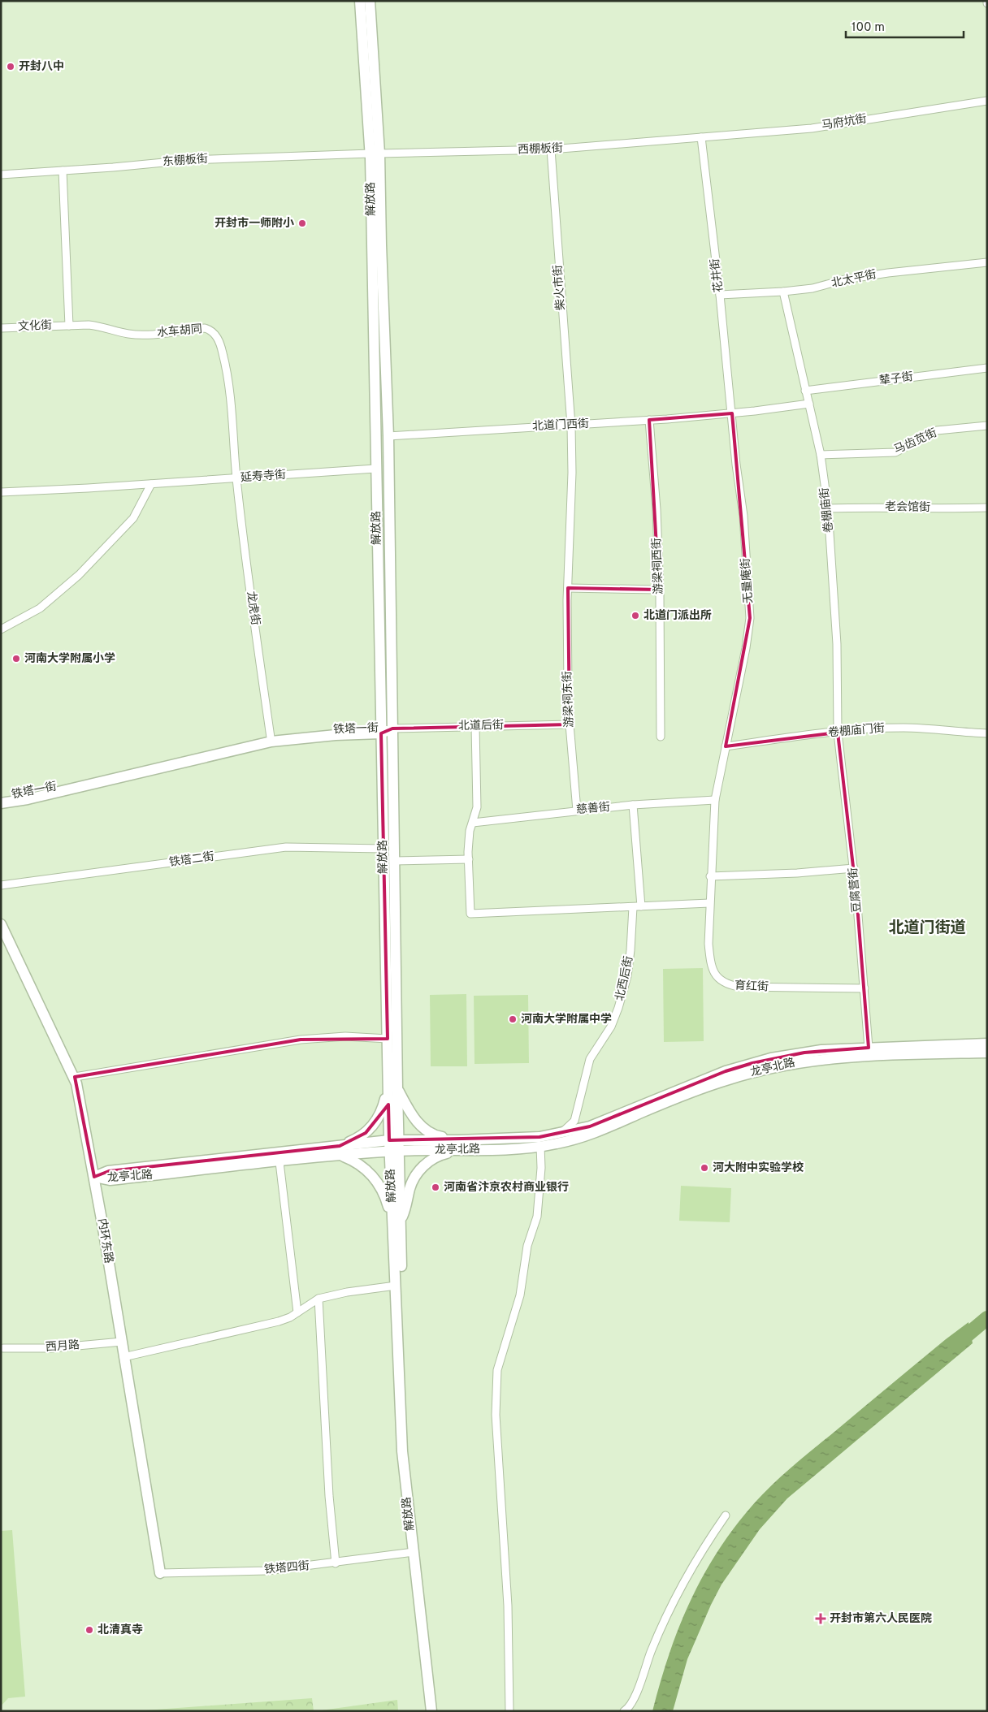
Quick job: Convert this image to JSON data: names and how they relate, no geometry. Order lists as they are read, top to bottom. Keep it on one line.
{"streets":{"main road":["解放路","铁塔一街","龙亭北路","内环东路"],"street":["马府坑街","西棚板街","东棚板街","花井街","北太平街","柴火市街","文化街","水车胡同","辇子街","北道门西街","马齿苋街","延寿寺街","老会馆街","卷棚庙街","游梁祠西街","无量庵街","龙虎街","游梁祠东街","北道后街","卷棚庙门街","慈善街","铁塔二街","豆腐营街","北西后街","育红街","西月路","铁塔四街"]},"crossings":[["马府坑街","西棚板街"],["马府坑街","花井街"],["西棚板街","东棚板街"],["西棚板街","解放路"],["西棚板街","花井街"],["西棚板街","柴火市街"],["东棚板街","解放路"],["解放路","北道门西街"],["解放路","延寿寺街"],["解放路","北道后街"],["解放路","铁塔一街"],["解放路","铁塔二街"],["解放路","龙亭北路"],["解放路","铁塔四街"],["花井街","北太平街"],["花井街","北道门西街"],["花井街","无量庵街"],["北太平街","卷棚庙街"],["柴火市街","北道门西街"],["柴火市街","游梁祠东街"],["文化街","水车胡同"],["水车胡同","延寿寺街"],["水车胡同","龙虎街"],["辇子街","卷棚庙街"],["北道门西街","卷棚庙街"],["北道门西街","游梁祠西街"],["北道门西街","无量庵街"],["北道门西街","游梁祠东街"],["马齿苋街","卷棚庙街"],["延寿寺街","龙虎街"],["老会馆街","卷棚庙街"],["卷棚庙街","卷棚庙门街"],["卷棚庙街","豆腐营街"],["无量庵街","卷棚庙门街"],["无量庵街","育红街"],["龙虎街","铁塔一街"],["游梁祠东街","北道后街"],["游梁祠东街","慈善街"],["北道后街","铁塔一街"],["卷棚庙门街","豆腐营街"],["卷棚庙门街","育红街"],["慈善街","育红街"],["豆腐营街","育红街"],["豆腐营街","龙亭北路"],["北西后街","龙亭北路"],["龙亭北路","内环东路"],["内环东路","西月路"],["内环东路","铁塔四街"]],"districts":["北道门街道"],"places":{"other":["开封八中","开封市一师附小","北道门派出所","河南大学附属小学","河南大学附属中学","河大附中实验学校","河南省汴京农村商业银行","北清真寺"],"health":["开封市第六人民医院"]},"scale_bar":"100 m"}
